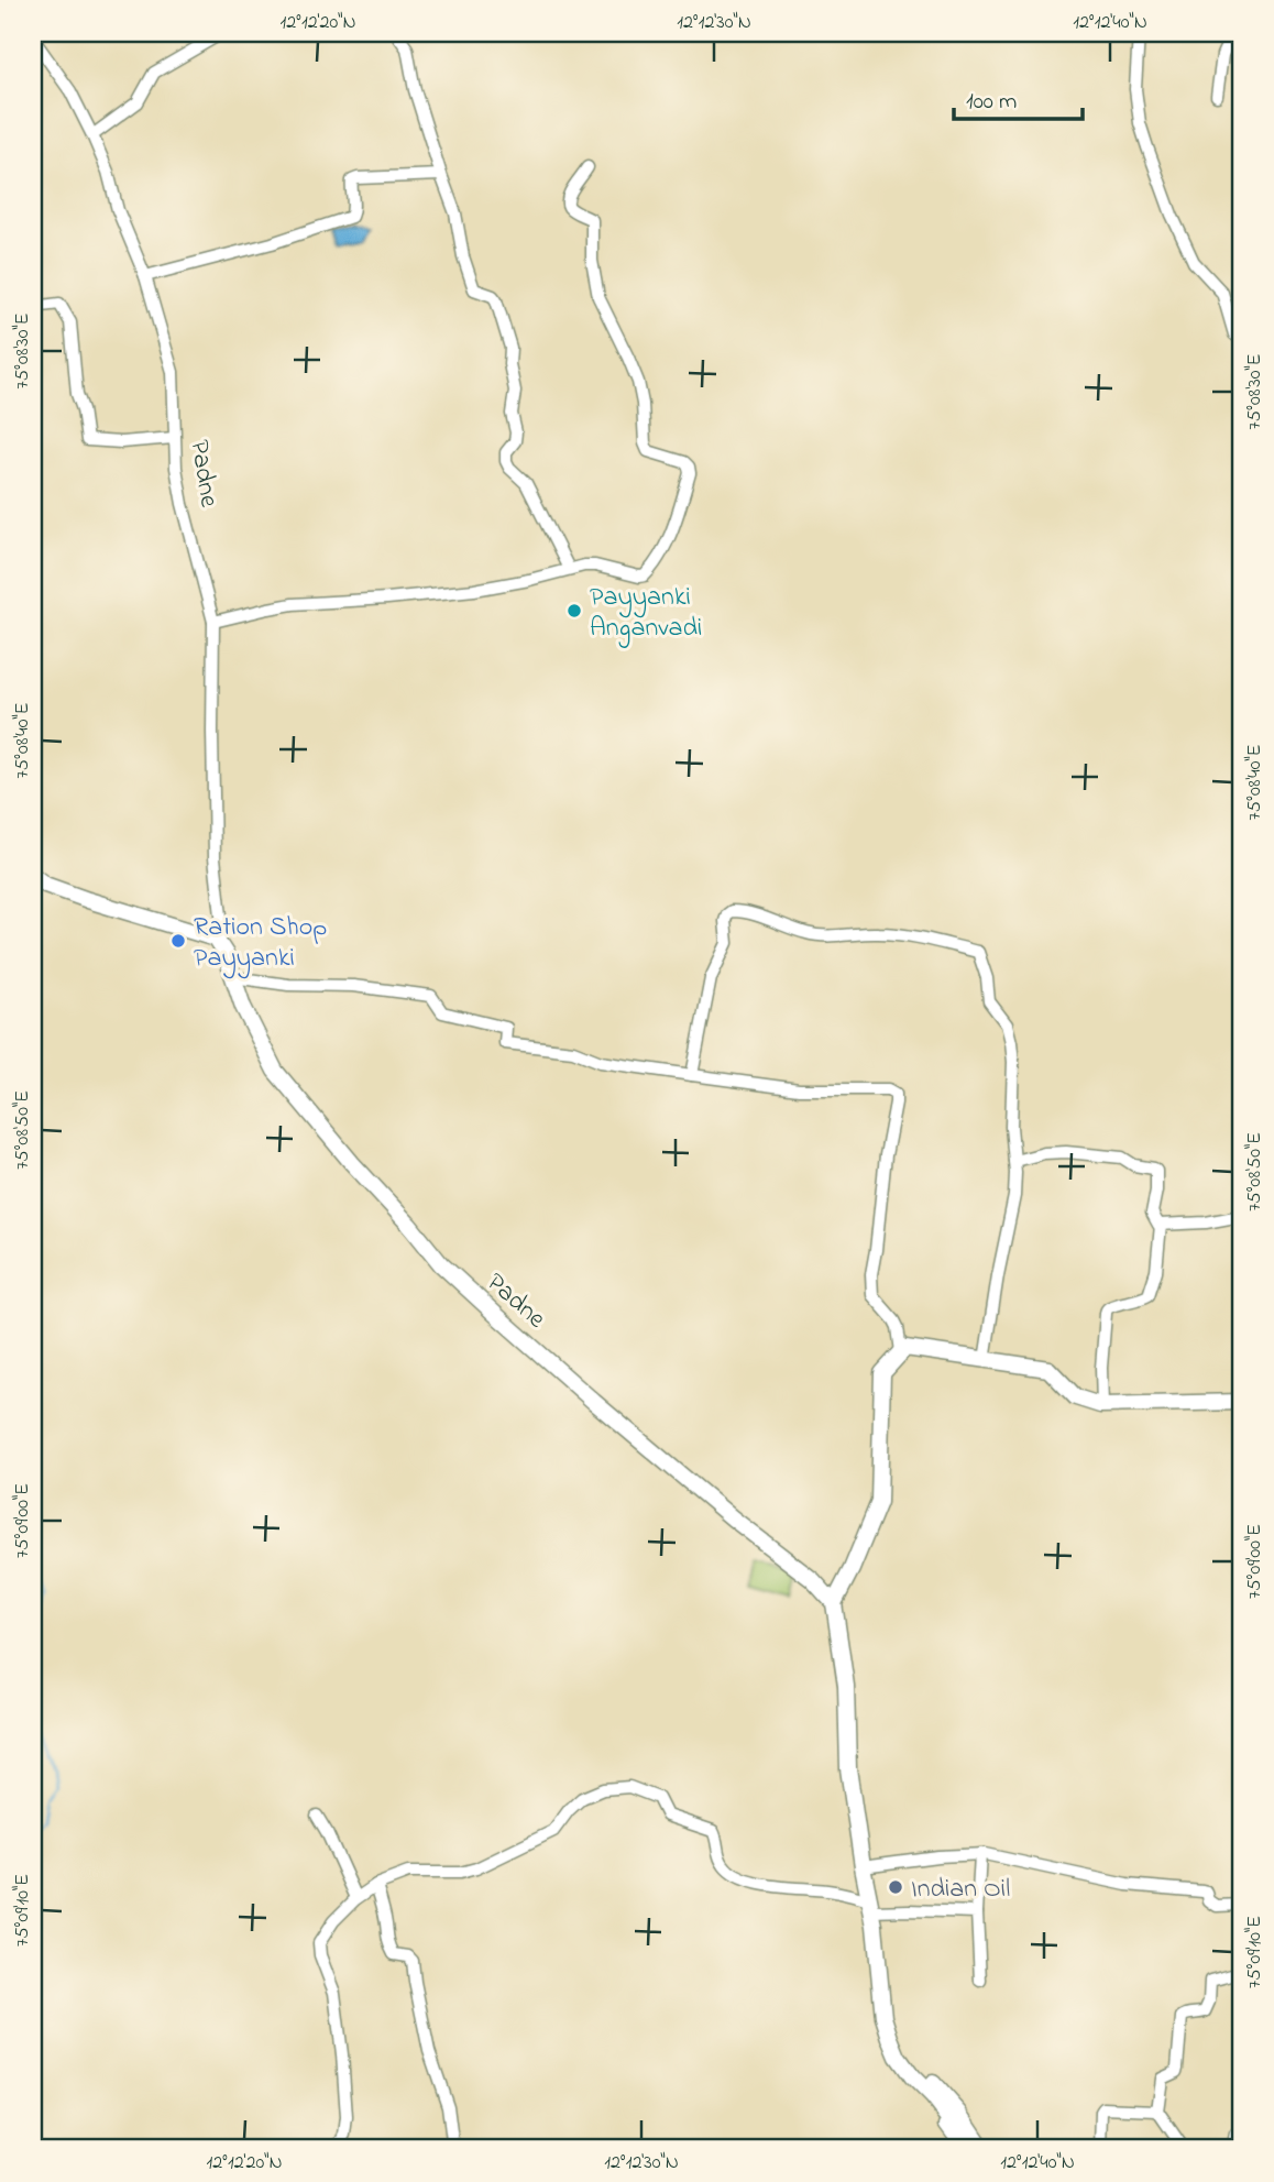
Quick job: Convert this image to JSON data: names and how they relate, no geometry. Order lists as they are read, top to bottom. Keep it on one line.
{"streets":{"main road":["Padne"]},"places":["Payyanki Anganvadi","Ration Shop Payyanki","Indian Oil"],"scale_bar":"100 m","coordinates":["12°12'20\"N","12°12'30\"N","12°12'40\"N","75°08'30\"E","75°08'40\"E","75°08'50\"E","75°09'00\"E","75°09'10\"E"]}
